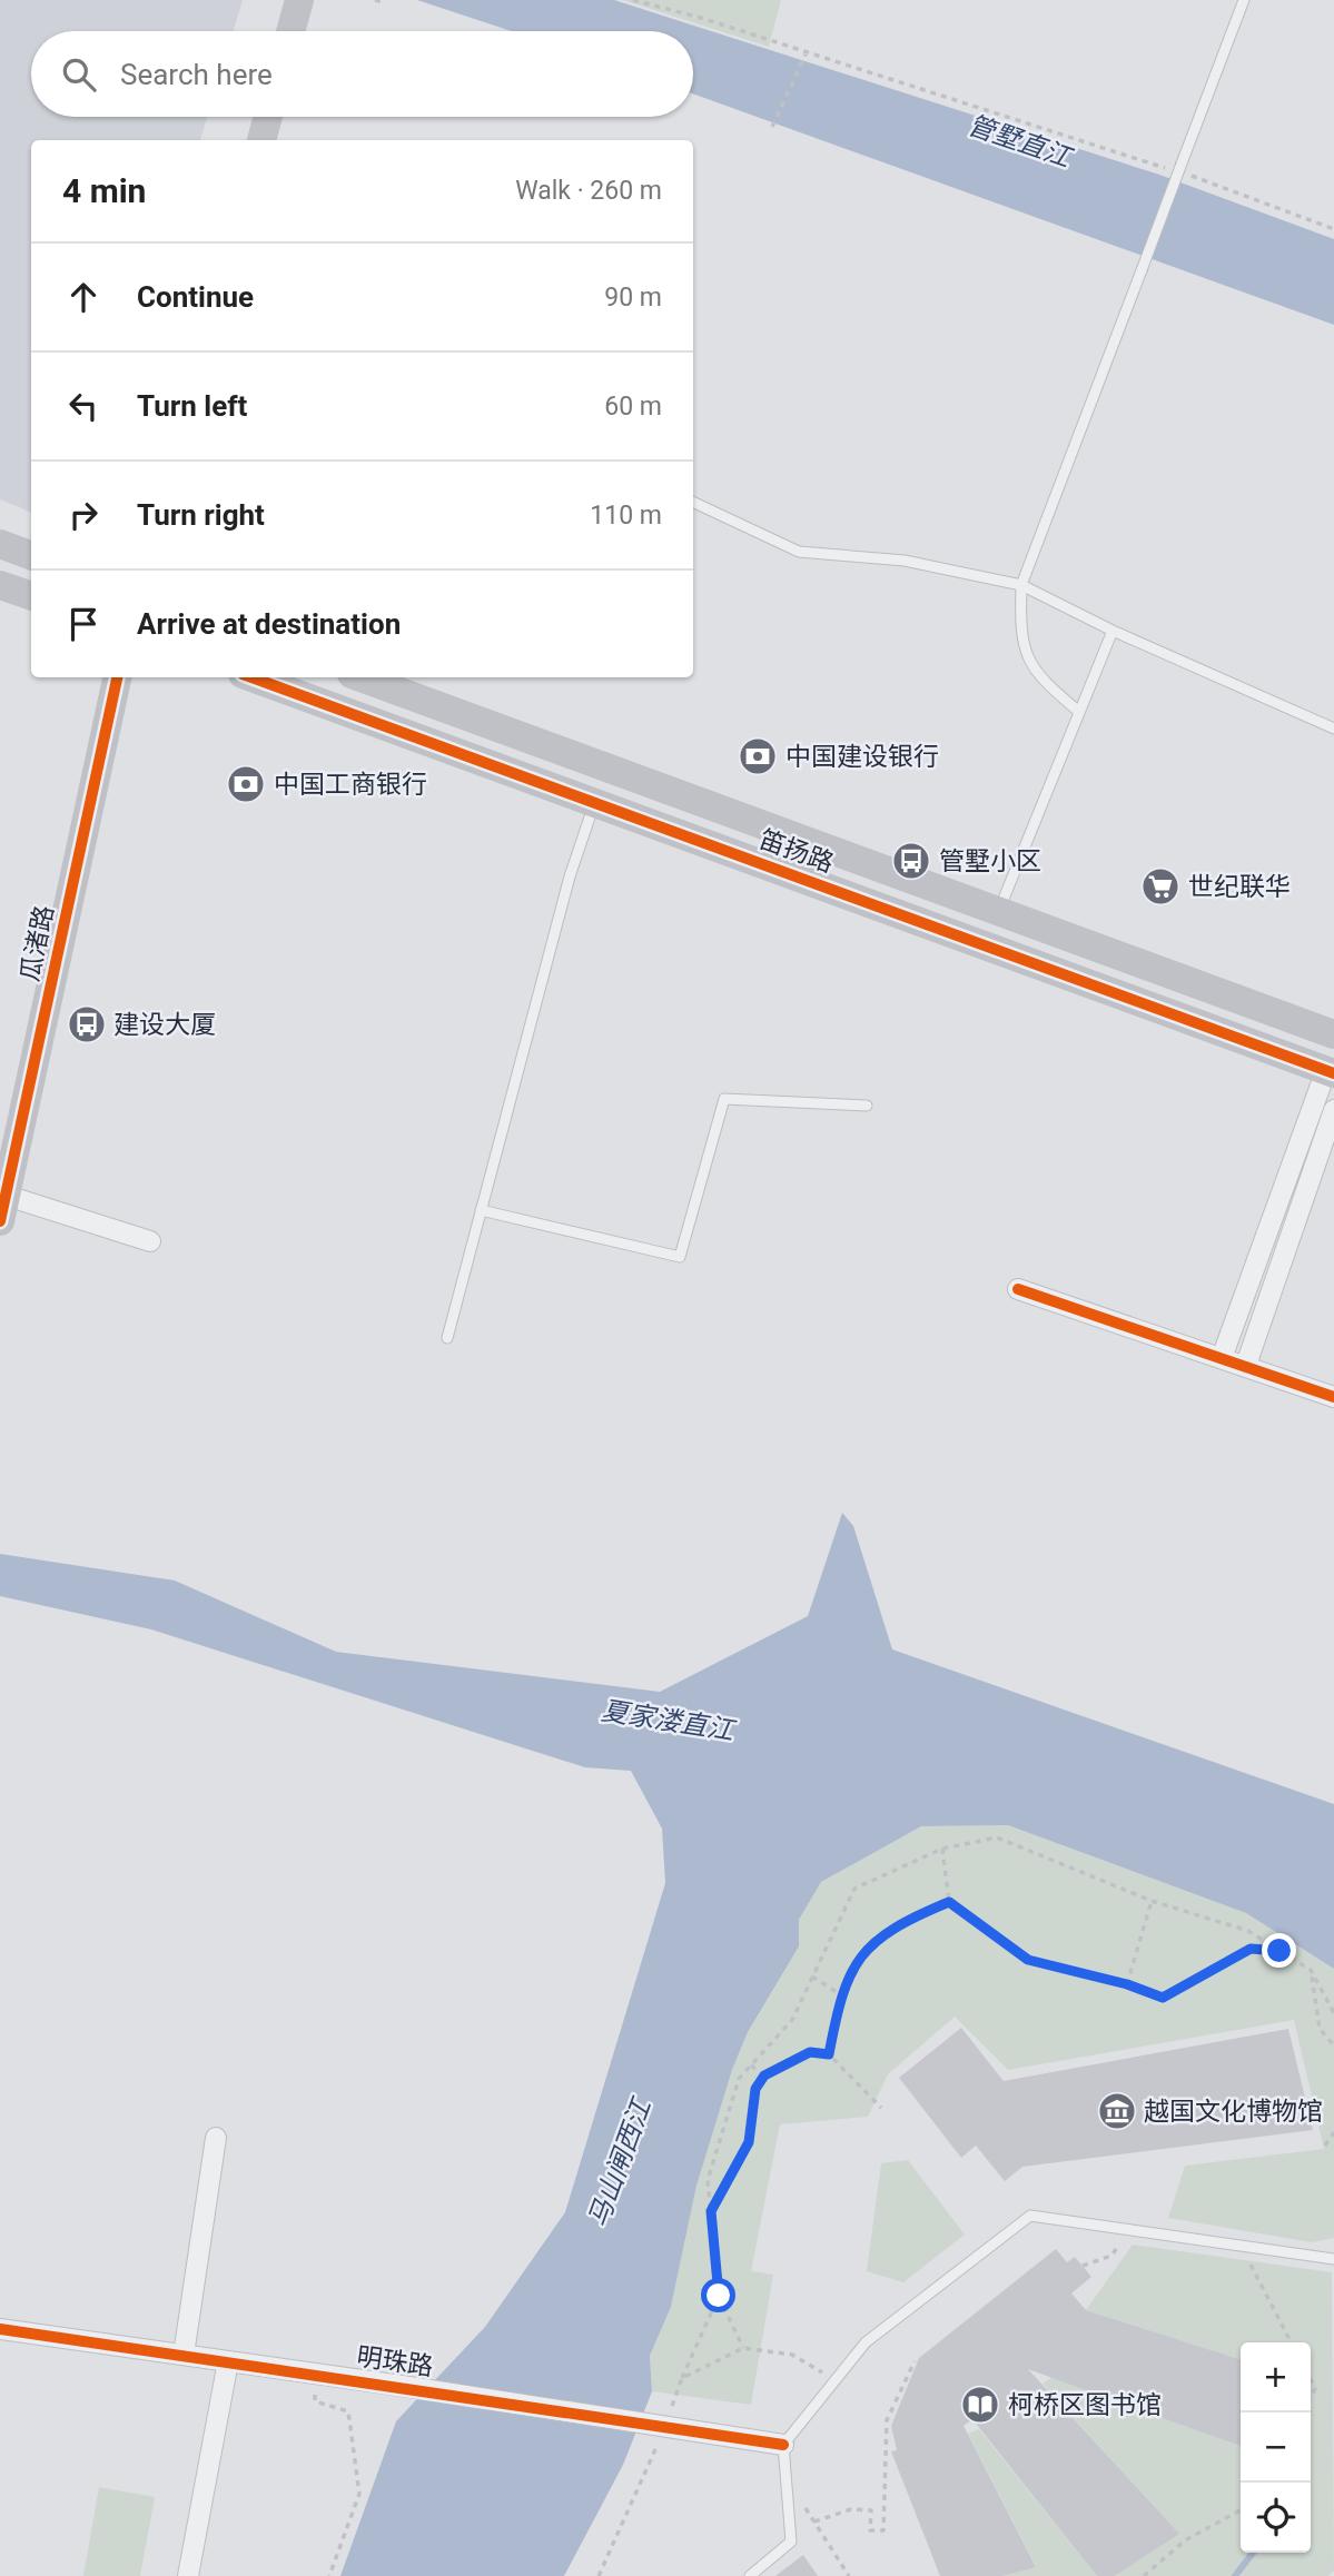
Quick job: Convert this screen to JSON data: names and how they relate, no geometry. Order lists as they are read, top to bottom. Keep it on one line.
{"streets":{"street":["笛扬路","瓜渚路","明珠路"]},"water":["管墅直江","夏家溇直江","马山闸西江"],"places":{"bank":["中国建设银行","中国工商银行"],"bus stop":["管墅小区","建设大厦"],"supermarket":["世纪联华"],"museum":["越国文化博物馆"],"library":["柯桥区图书馆"]},"page":{"search":"Search here","heading":["4 min","Walk · 260 m"],"list":[["Continue","90 m"],["Turn left","60 m"],["Turn right","110 m"],"Arrive at destination"],"map_buttons":["+","−"]}}
